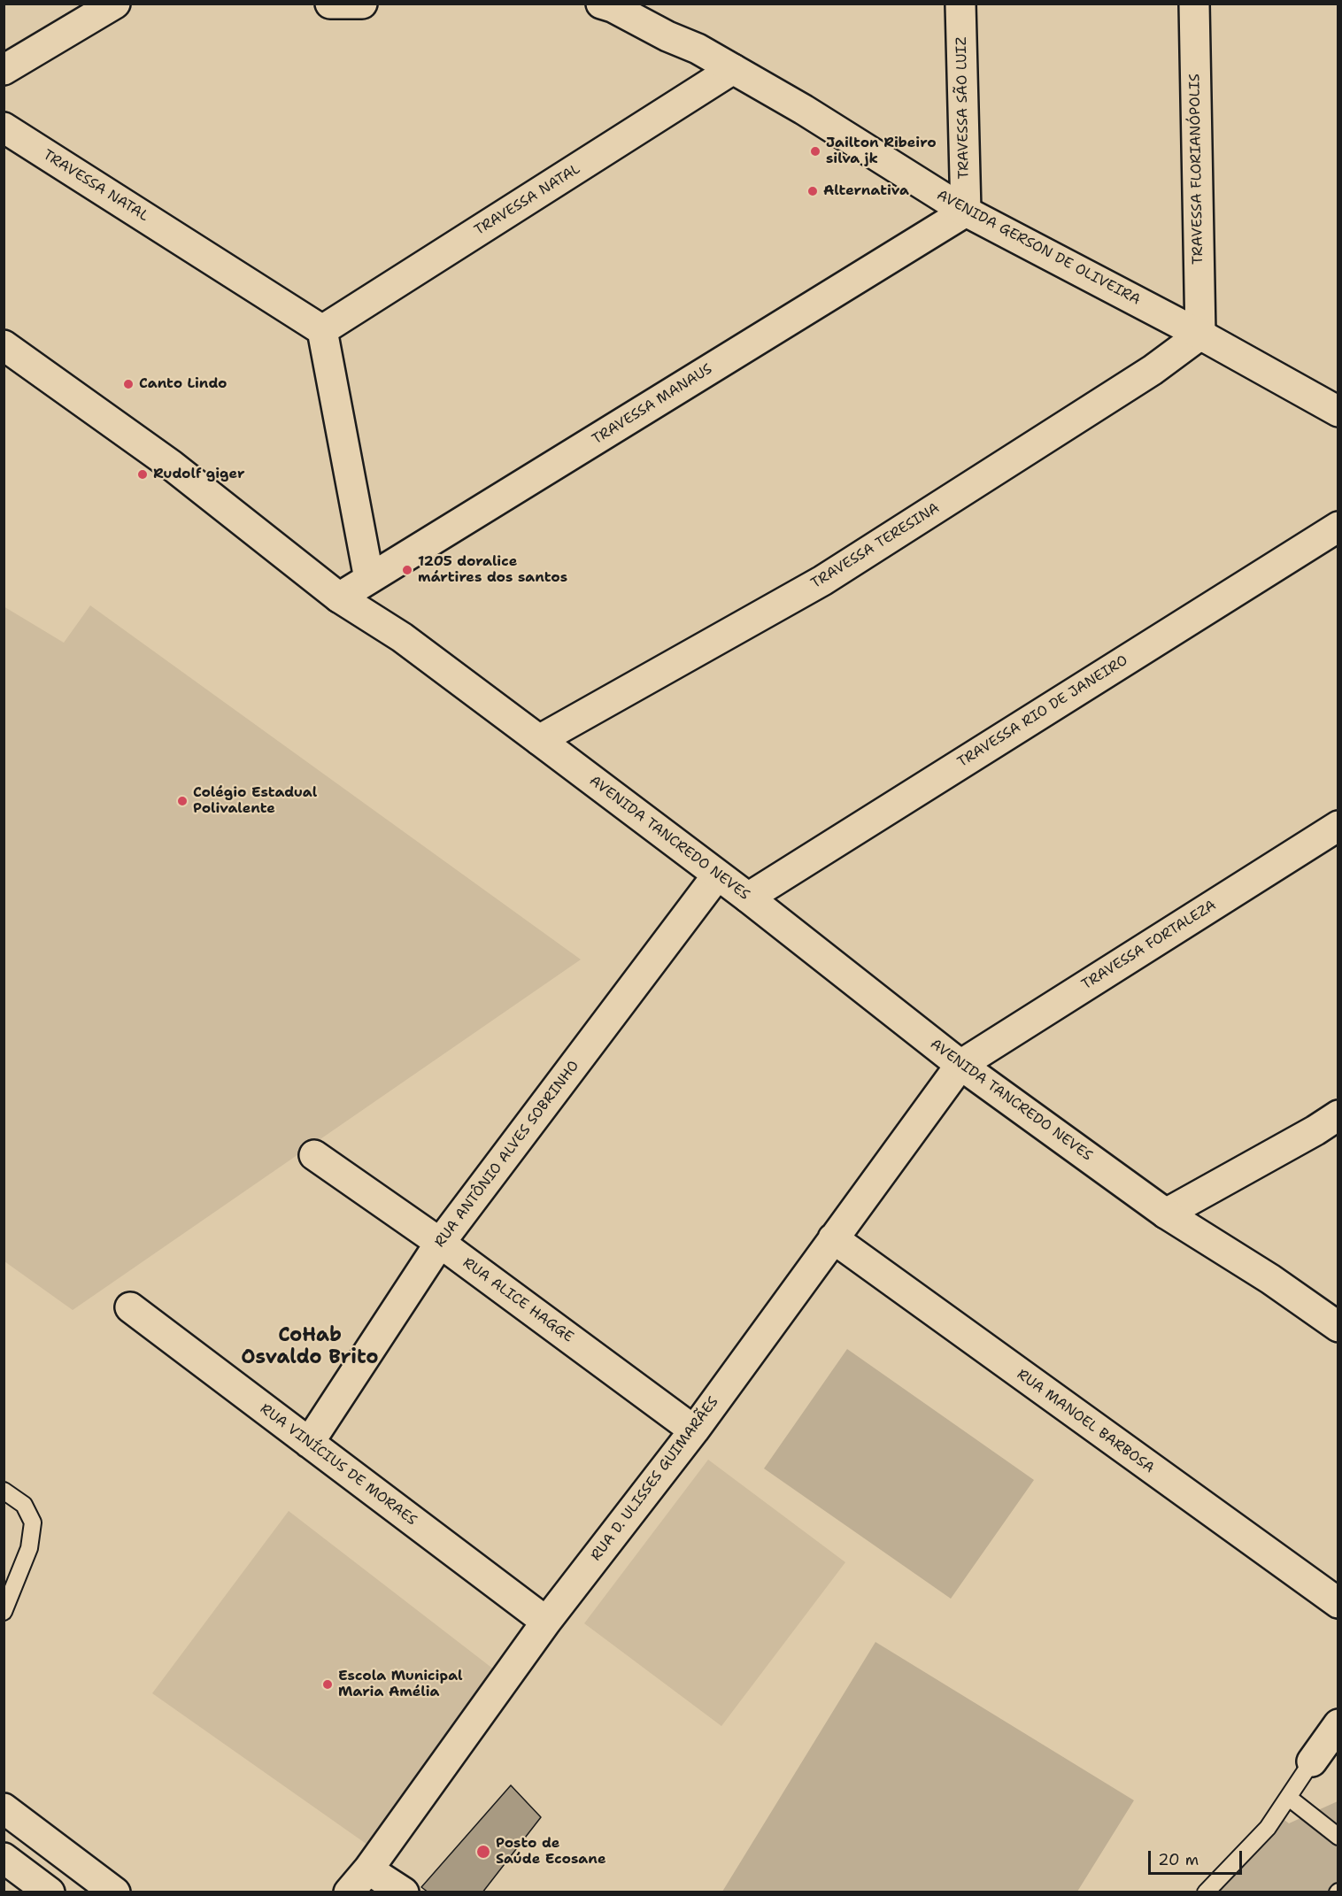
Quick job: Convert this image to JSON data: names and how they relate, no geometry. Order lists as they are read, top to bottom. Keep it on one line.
{"streets":{"street":["TRAVESSA SÃO LUIZ","TRAVESSA FLORIANÓPOLIS","TRAVESSA NATAL","AVENIDA GERSON DE OLIVEIRA","TRAVESSA MANAUS","TRAVESSA TERESINA","TRAVESSA RIO DE JANEIRO","AVENIDA TANCREDO NEVES","TRAVESSA FORTALEZA","RUA ANTÔNIO ALVES SOBRINHO","RUA ALICE HAGGE","RUA MANOEL BARBOSA","RUA VINÍCIUS DE MORAES","RUA D. ULISSES GUIMARÃES"]},"crossings":[["TRAVESSA SÃO LUIZ","AVENIDA GERSON DE OLIVEIRA"],["TRAVESSA SÃO LUIZ","TRAVESSA MANAUS"],["TRAVESSA FLORIANÓPOLIS","AVENIDA GERSON DE OLIVEIRA"],["TRAVESSA FLORIANÓPOLIS","TRAVESSA TERESINA"],["TRAVESSA NATAL","AVENIDA GERSON DE OLIVEIRA"],["AVENIDA GERSON DE OLIVEIRA","TRAVESSA MANAUS"],["AVENIDA GERSON DE OLIVEIRA","TRAVESSA TERESINA"],["TRAVESSA MANAUS","AVENIDA TANCREDO NEVES"],["TRAVESSA TERESINA","AVENIDA TANCREDO NEVES"],["TRAVESSA RIO DE JANEIRO","AVENIDA TANCREDO NEVES"],["AVENIDA TANCREDO NEVES","TRAVESSA FORTALEZA"],["AVENIDA TANCREDO NEVES","RUA ANTÔNIO ALVES SOBRINHO"],["AVENIDA TANCREDO NEVES","RUA D. ULISSES GUIMARÃES"],["TRAVESSA FORTALEZA","RUA D. ULISSES GUIMARÃES"],["RUA ANTÔNIO ALVES SOBRINHO","RUA ALICE HAGGE"],["RUA ANTÔNIO ALVES SOBRINHO","RUA VINÍCIUS DE MORAES"],["RUA ALICE HAGGE","RUA D. ULISSES GUIMARÃES"],["RUA MANOEL BARBOSA","RUA D. ULISSES GUIMARÃES"],["RUA VINÍCIUS DE MORAES","RUA D. ULISSES GUIMARÃES"]],"districts":["CoHab Osvaldo Brito"],"places":["Jailton Ribeiro silva jk","Alternativa","Canto Lindo","Rudolf giger","1205 doralice mártires dos santos","Colégio Estadual Polivalente","Escola Municipal Maria Amélia","Posto de Saúde Ecosane"],"scale_bar":"20 m"}
